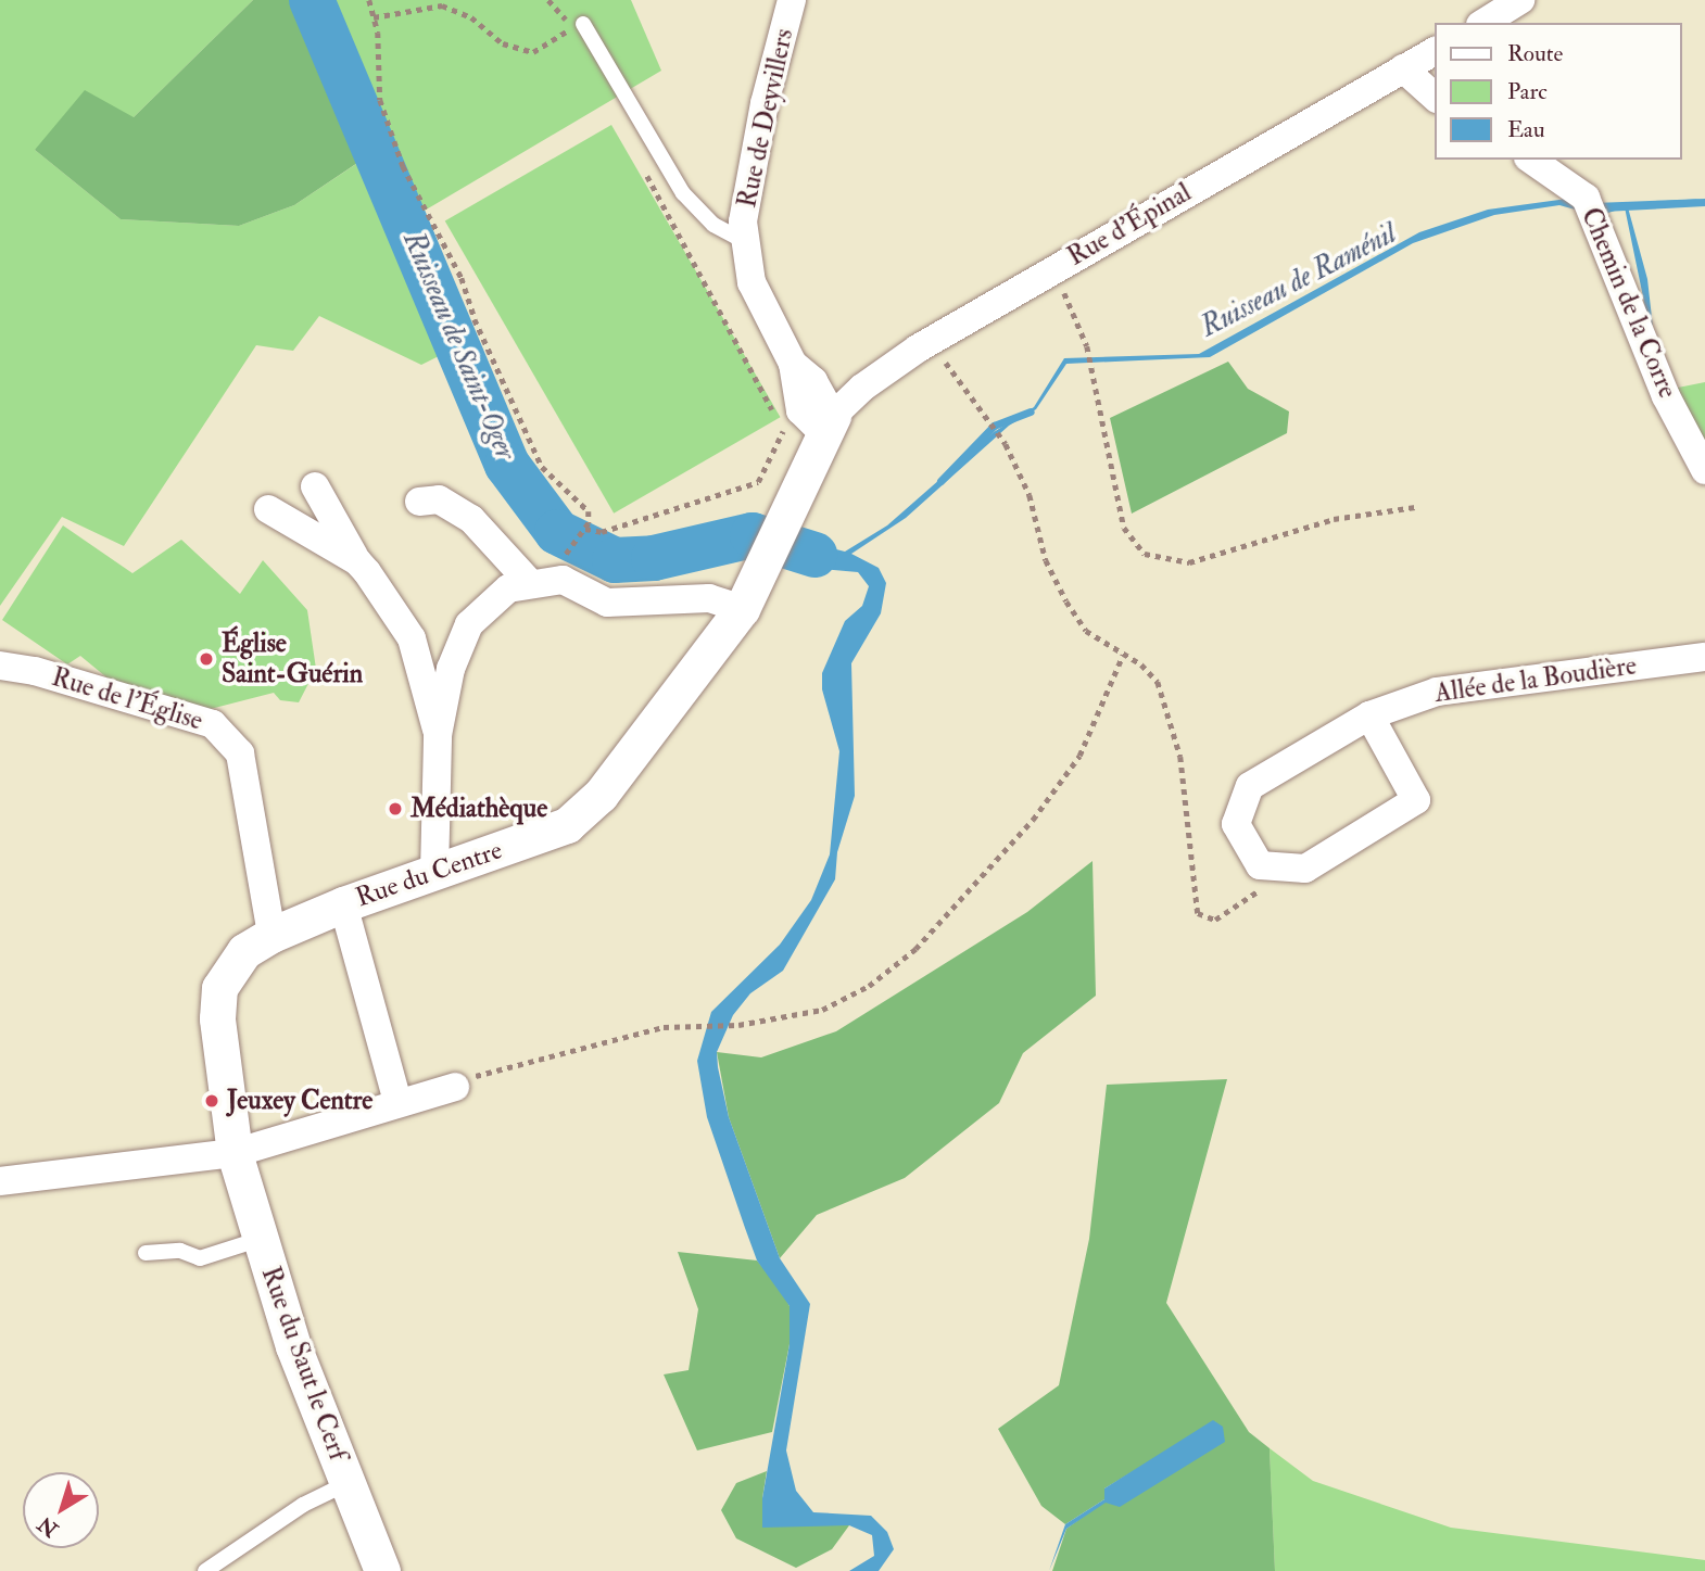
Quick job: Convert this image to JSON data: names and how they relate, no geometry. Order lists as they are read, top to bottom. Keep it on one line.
{"streets":{"street":["Rue de Deyvillers","Rue d’Épinal","Chemin de la Corre","Allée de la Boudière","Rue de l'Église","Rue du Centre","Rue du Saut le Cerf"]},"crossings":[["Rue de Deyvillers","Rue d’Épinal"],["Rue de Deyvillers","Rue du Centre"],["Rue d’Épinal","Rue du Centre"],["Rue de l'Église","Rue du Centre"],["Rue du Centre","Rue du Saut le Cerf"]],"water":["Ruisseau de Raménil","Ruisseau de Saint-Oger"],"places":["Église Saint-Guérin","Médiathèque","Jeuxey Centre"],"legend":["Route","Parc","Eau"],"north":"bottom left"}
